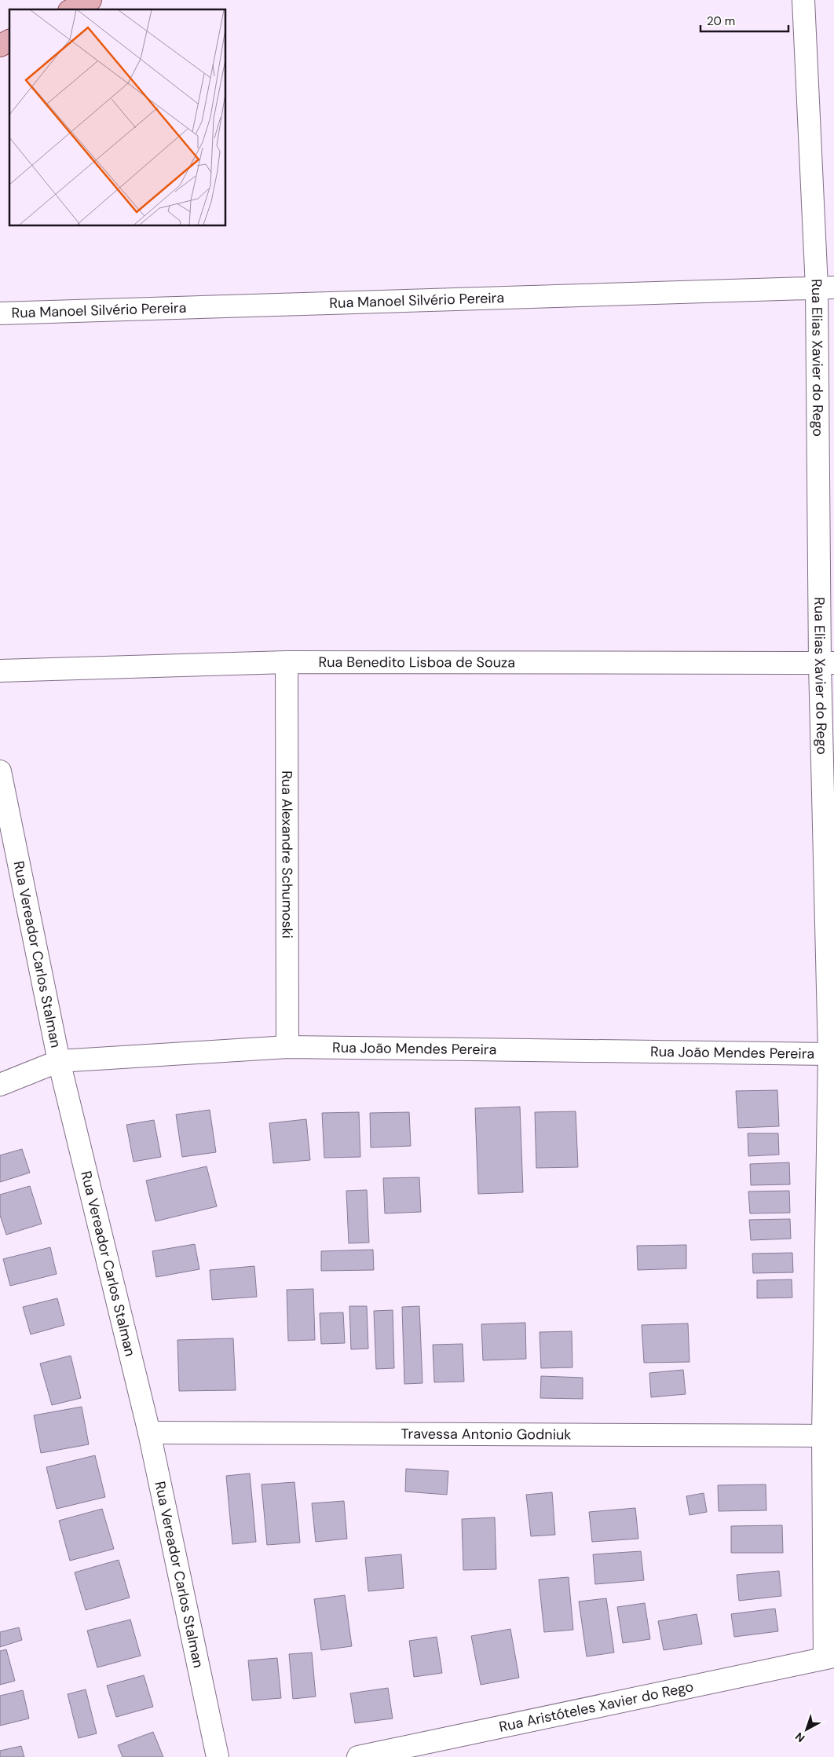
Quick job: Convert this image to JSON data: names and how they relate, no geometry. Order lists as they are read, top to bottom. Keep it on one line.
{"streets":{"street":["Rua Manoel Silvério Pereira","Rua Elias Xavier do Rego","Rua Benedito Lisboa de Souza","Rua Alexandre Schumoski","Rua Vereador Carlos Stalman","Rua João Mendes Pereira","Travessa Antonio Godniuk","Rua Aristóteles Xavier do Rego"]},"crossings":[["Rua Manoel Silvério Pereira","Rua Elias Xavier do Rego"],["Rua Elias Xavier do Rego","Rua Benedito Lisboa de Souza"],["Rua Elias Xavier do Rego","Rua João Mendes Pereira"],["Rua Elias Xavier do Rego","Travessa Antonio Godniuk"],["Rua Elias Xavier do Rego","Rua Aristóteles Xavier do Rego"],["Rua Benedito Lisboa de Souza","Rua Alexandre Schumoski"],["Rua Alexandre Schumoski","Rua João Mendes Pereira"],["Rua Vereador Carlos Stalman","Rua João Mendes Pereira"],["Rua Vereador Carlos Stalman","Travessa Antonio Godniuk"]],"scale_bar":"20 m","north":"bottom left"}
